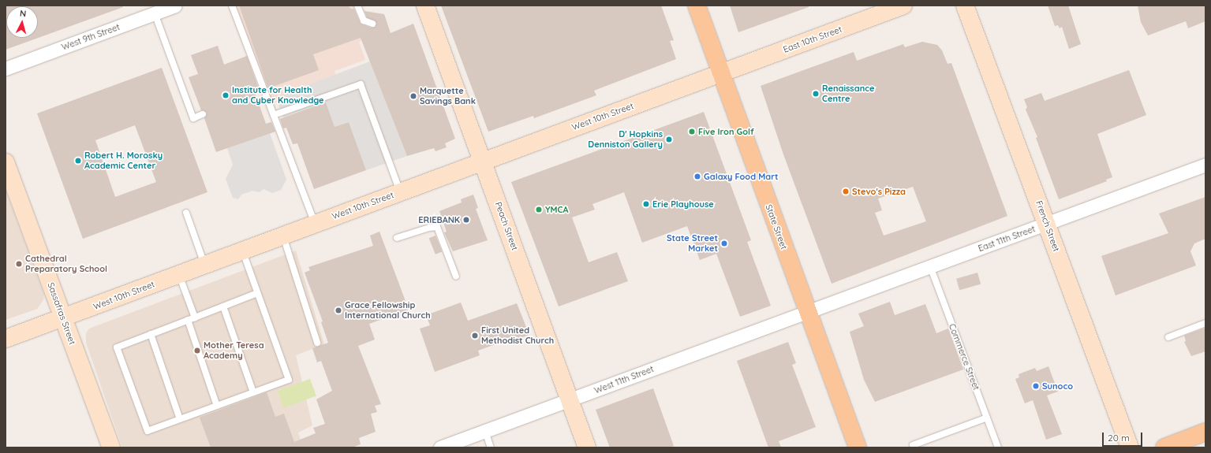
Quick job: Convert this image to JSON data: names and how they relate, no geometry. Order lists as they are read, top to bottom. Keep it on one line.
{"streets":{"main road":["State Street"],"street":["West 9th Street","East 10th Street","West 10th Street","Peach Street","French Street","East 11th Street","Sassafras Street","West 11th Street"],"lane":["Commerce Street"]},"crossings":[["East 10th Street","West 10th Street"],["East 10th Street","State Street"],["West 10th Street","Peach Street"],["West 10th Street","State Street"],["West 10th Street","Sassafras Street"],["Peach Street","West 11th Street"],["French Street","East 11th Street"],["State Street","East 11th Street"],["State Street","West 11th Street"],["East 11th Street","Commerce Street"],["East 11th Street","West 11th Street"]],"places":["Renaissance Centre","Institute for Health and Cyber Knowledge","Marquette Savings Bank","Five Iron Golf","D' Hopkins Denniston Gallery","Robert H. Morosky Academic Center","Galaxy Food Mart","Stevo's Pizza","Erie Playhouse","YMCA","ERIEBANK","State Street Market","Cathedral Preparatory School","Grace Fellowship International Church","First United Methodist Church","Mother Teresa Academy","Sunoco"],"scale_bar":"20 m","north":"top"}
